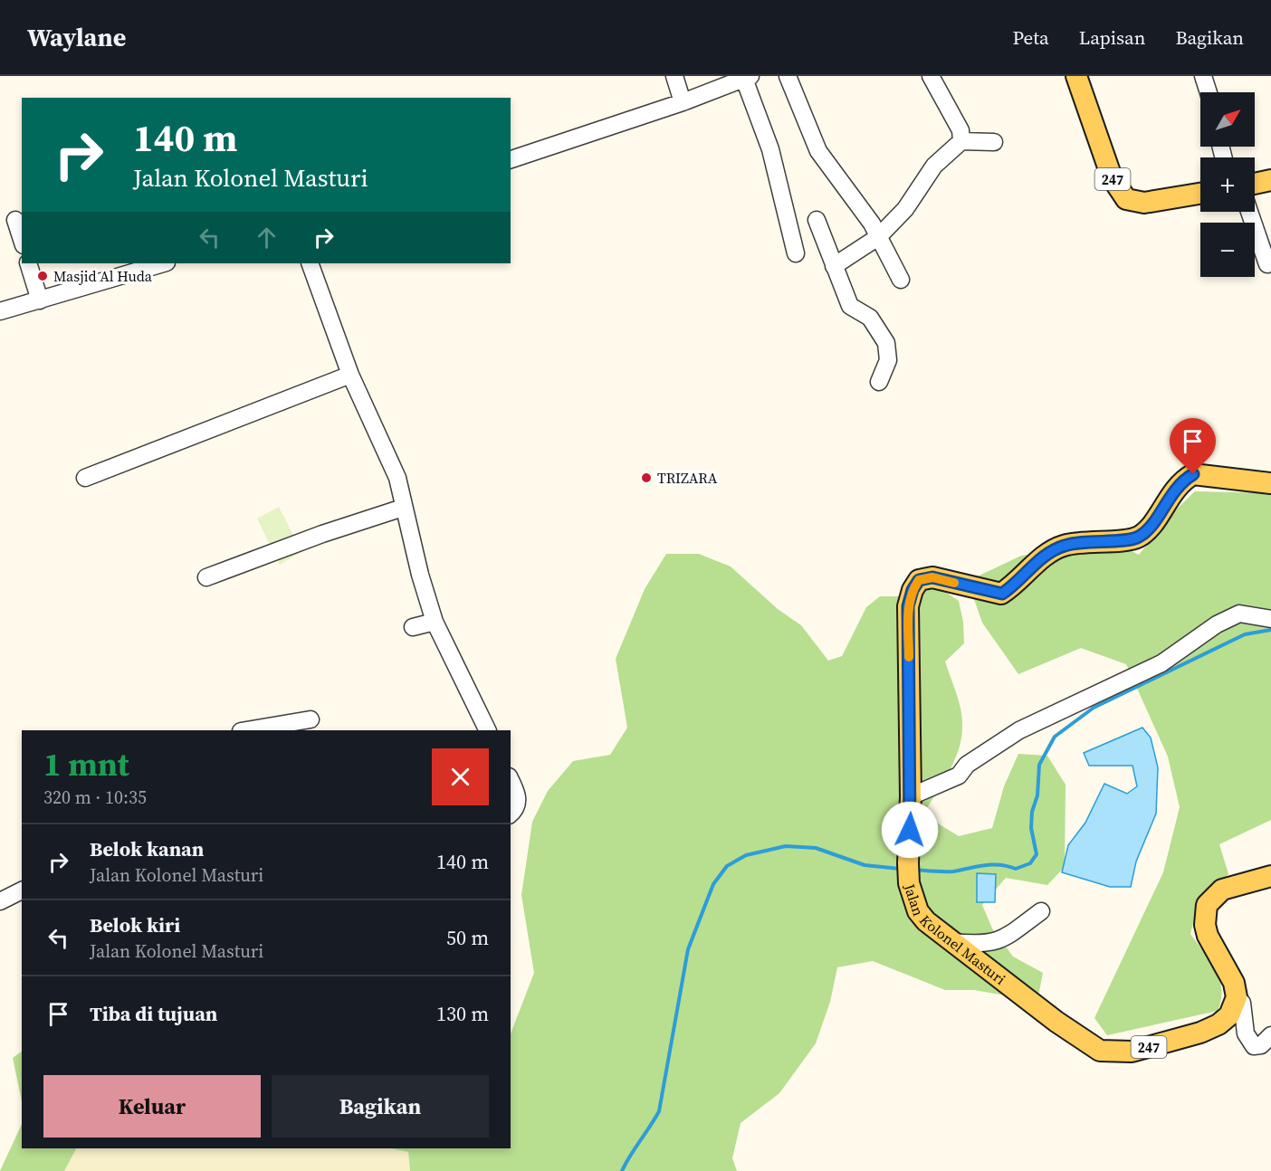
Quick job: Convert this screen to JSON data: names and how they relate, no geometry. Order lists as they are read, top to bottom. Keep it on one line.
{"streets":{"main road":["247","Jalan Kolonel Masturi"]},"places":["Masjid Al Huda","TRIZARA"],"north":"top right","page":{"header":"Waylane","nav":["Peta","Lapisan","Bagikan"],"map_buttons":["+","−"],"turn":["140 m","Jalan Kolonel Masturi"],"heading":["1 mnt","320 m · 10:35"],"list":[{"name":"Belok kanan","note":"Jalan Kolonel Masturi","value":"140 m"},{"name":"Belok kiri","note":"Jalan Kolonel Masturi","value":"50 m"},{"name":"Tiba di tujuan","value":"130 m"}],"buttons":["Keluar","Bagikan"]}}
